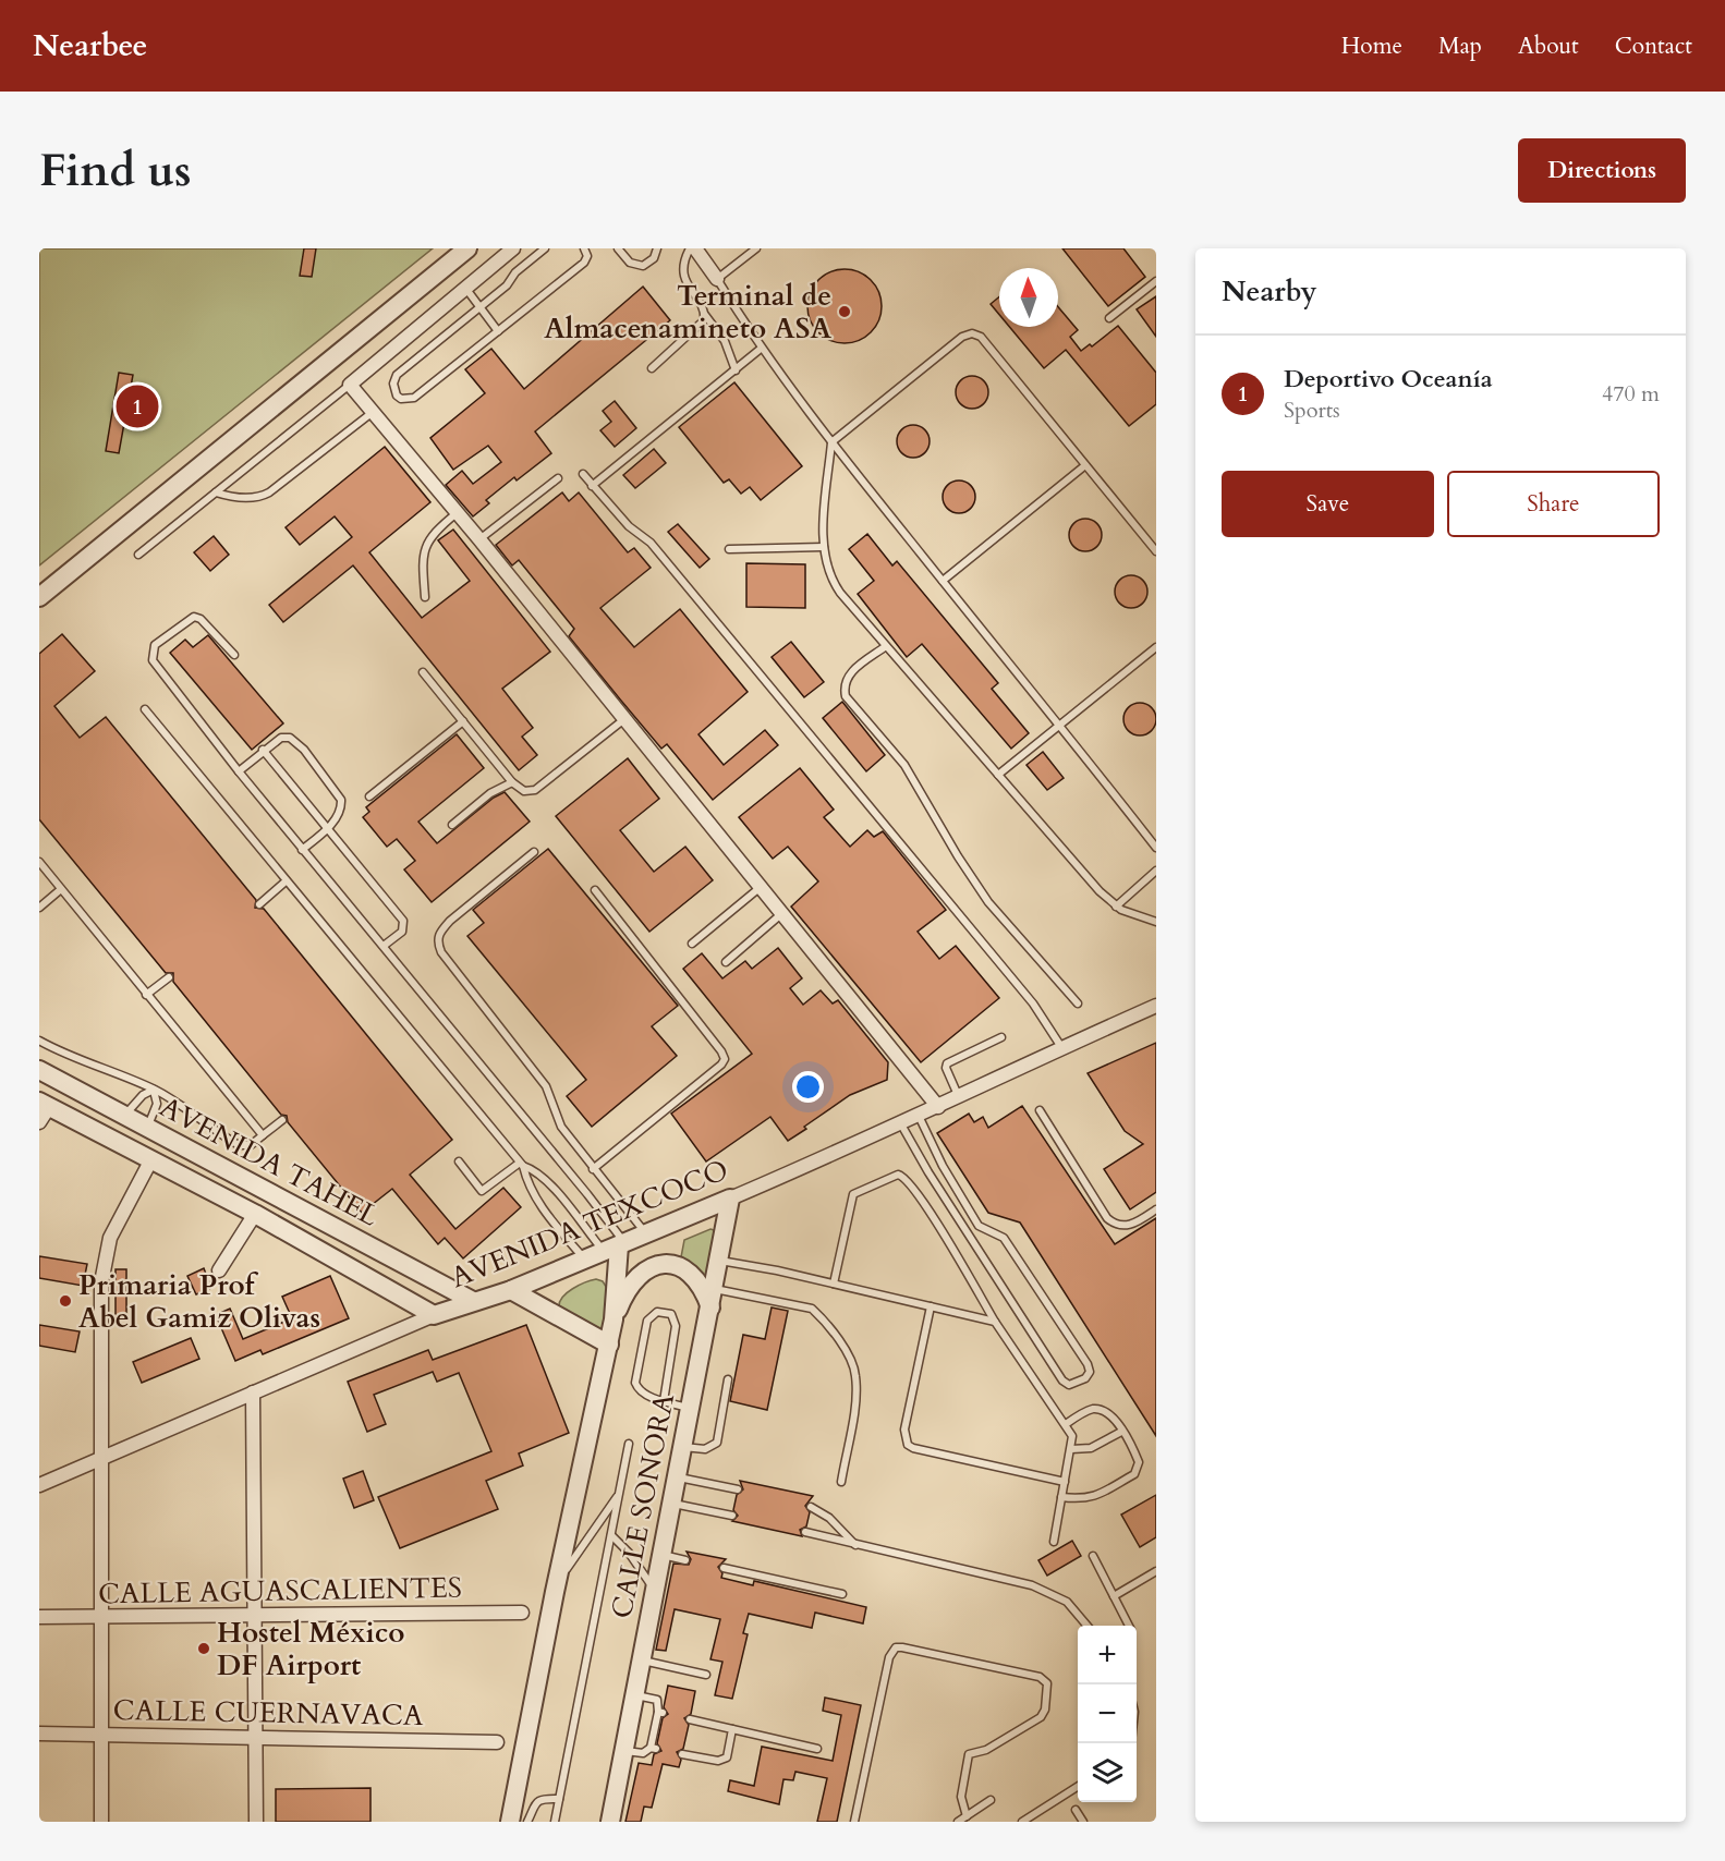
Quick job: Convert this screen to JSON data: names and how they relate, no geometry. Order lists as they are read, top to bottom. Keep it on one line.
{"streets":{"street":["AVENIDA TAHEL","AVENIDA TEXCOCO","CALLE SONORA","CALLE AGUASCALIENTES","CALLE CUERNAVACA"]},"crossings":[["AVENIDA TAHEL","AVENIDA TEXCOCO"],["AVENIDA TEXCOCO","CALLE SONORA"]],"places":["Terminal de Almacenamineto ASA","Primaria Prof Abel Gamiz Olivas","Hostel México DF Airport"],"north":"top","page":{"header":"Nearbee","nav":["Home","Map","About","Contact"],"buttons":["Directions",["Save","Share"]],"title":"Find us","heading":"Nearby","list":[{"mark":"1","name":"Deportivo Oceanía","note":"Sports","value":"470 m"}],"pins":"1","map_buttons":["+","−"]}}
